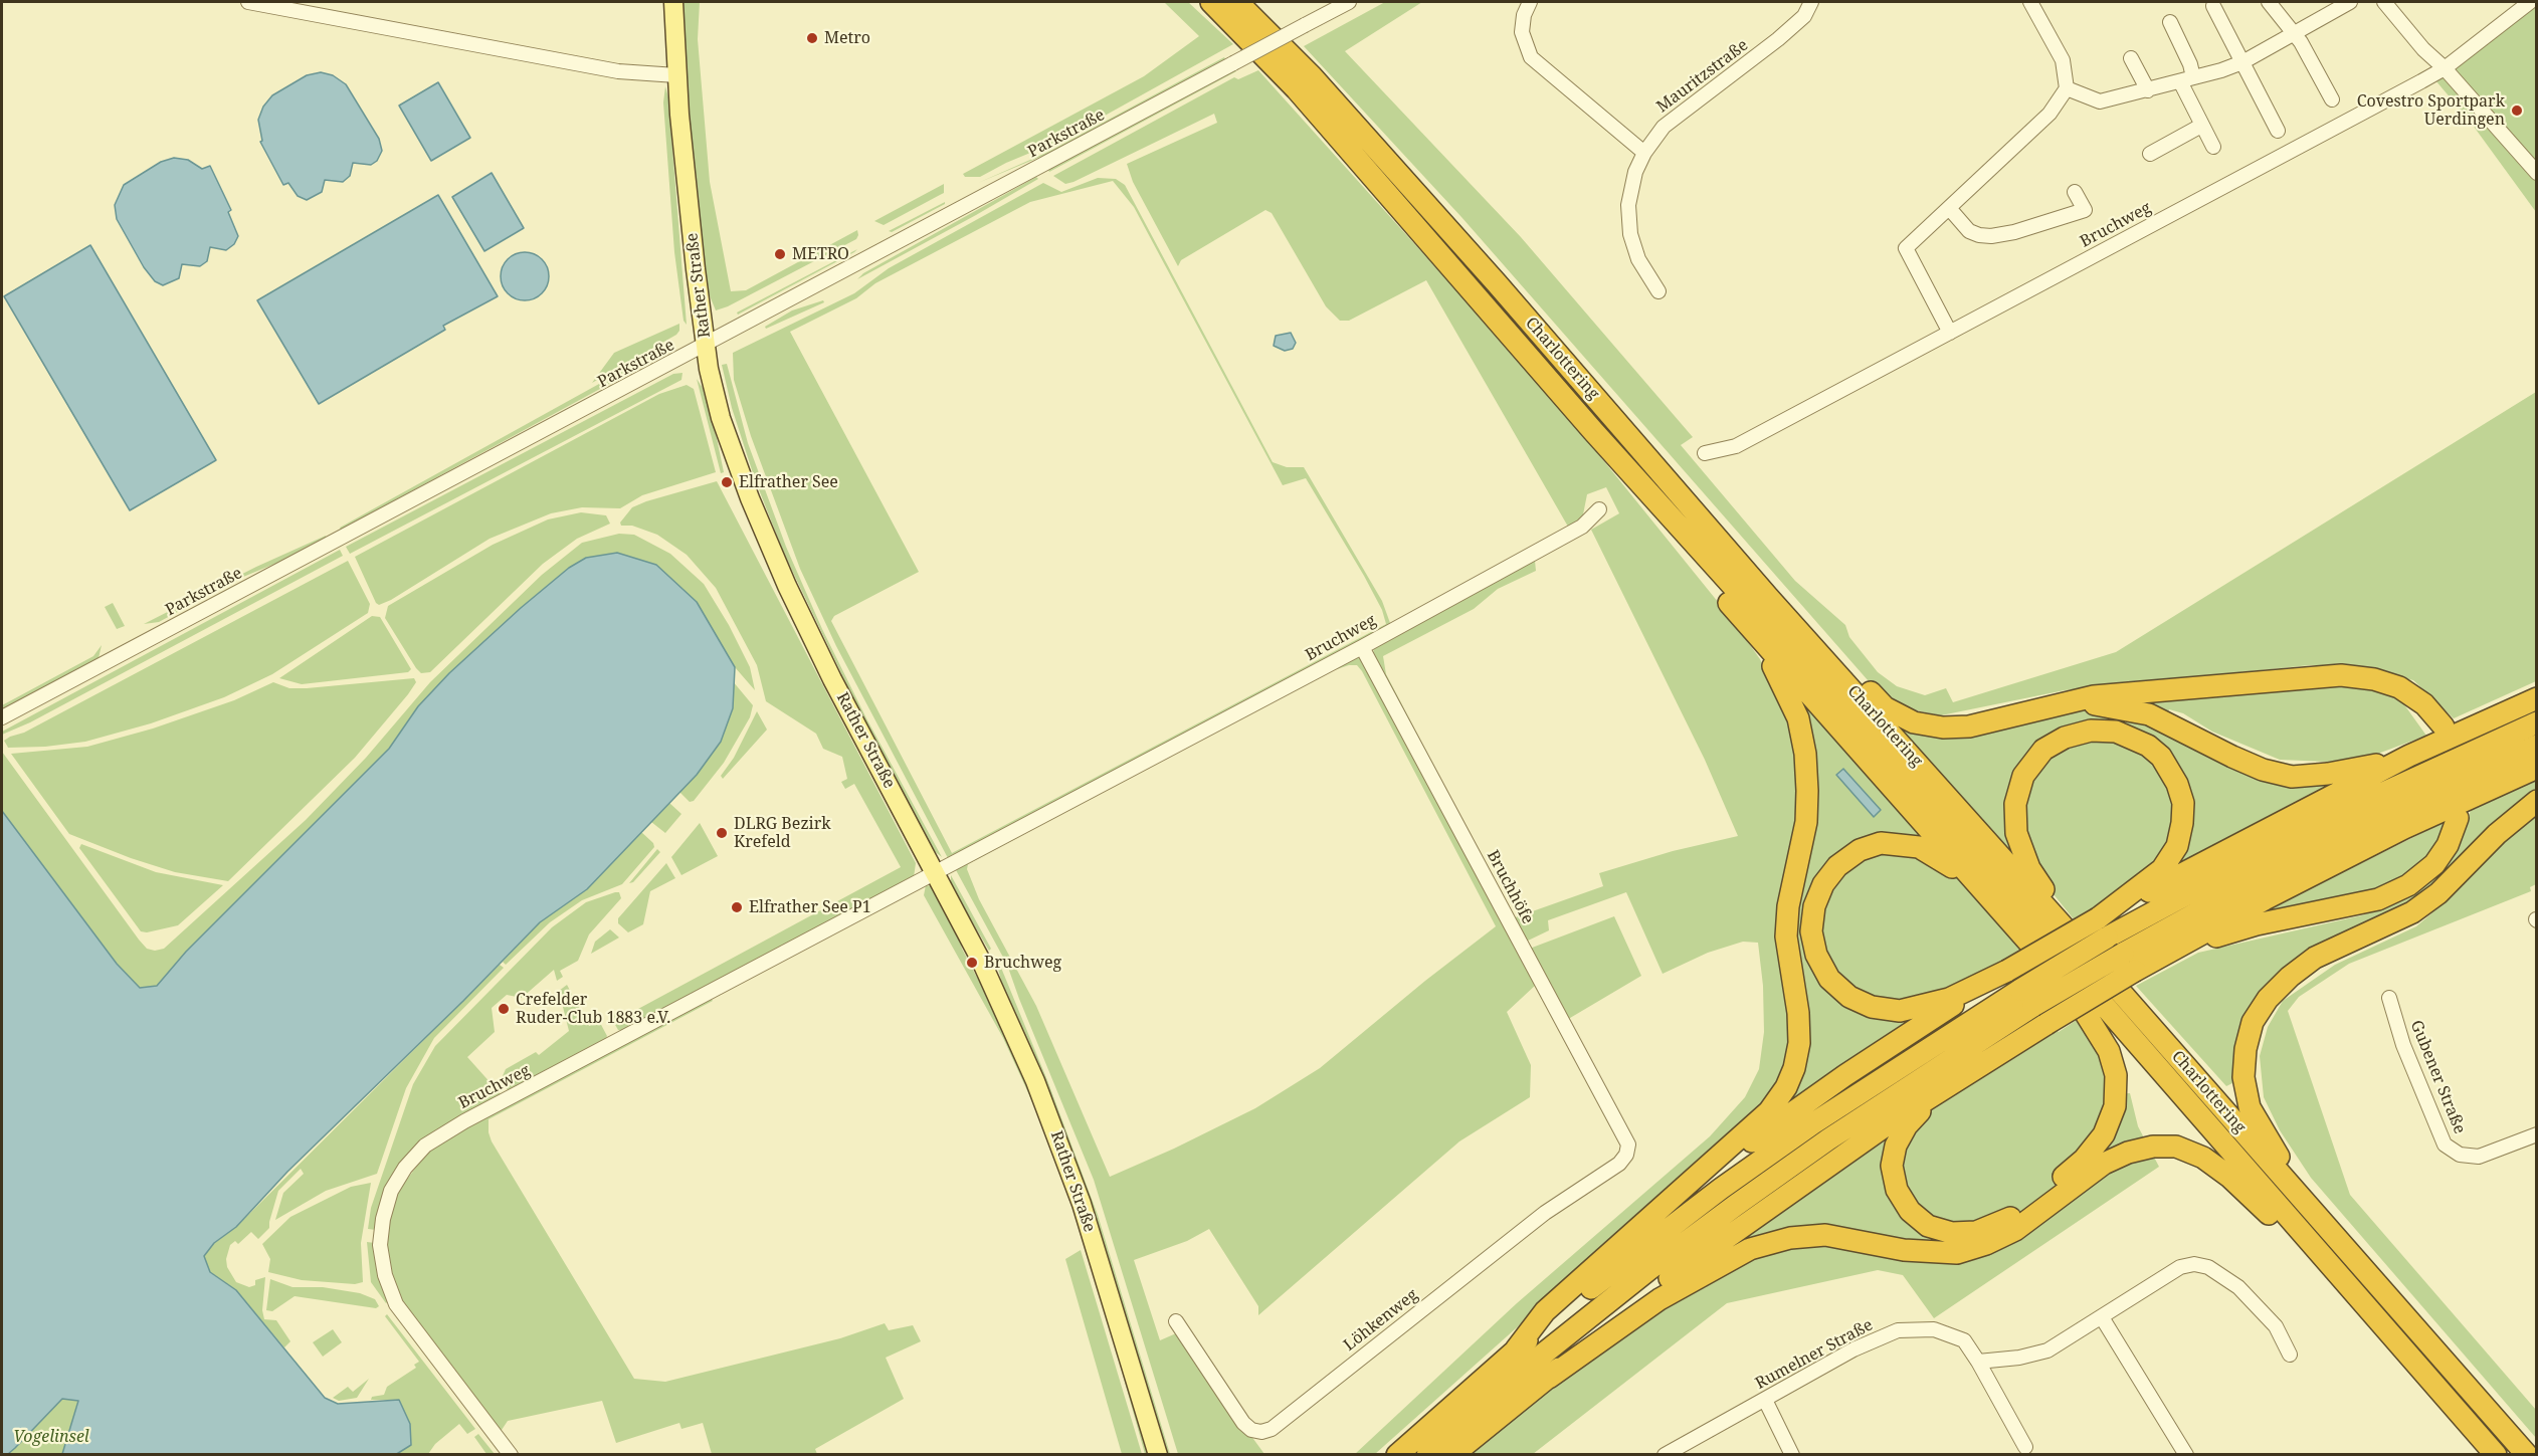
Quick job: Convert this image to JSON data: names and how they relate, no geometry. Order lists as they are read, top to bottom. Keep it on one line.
{"streets":{"highway":["Charlottering"],"main road":["Rather Straße"],"street":["Mauritzstraße","Parkstraße","Bruchweg","Bruchhöfe","Gubener Straße","Löhkenweg","Rumelner Straße"]},"crossings":[["Parkstraße","Rather Straße"],["Bruchweg","Rather Straße"],["Bruchweg","Bruchhöfe"],["Bruchhöfe","Löhkenweg"]],"parks":["Vogelinsel"],"places":["Metro","Covestro Sportpark Uerdingen","METRO","Elfrather See","DLRG Bezirk Krefeld","Elfrather See P1","Bruchweg","Crefelder Ruder-Club 1883 e.V."]}
